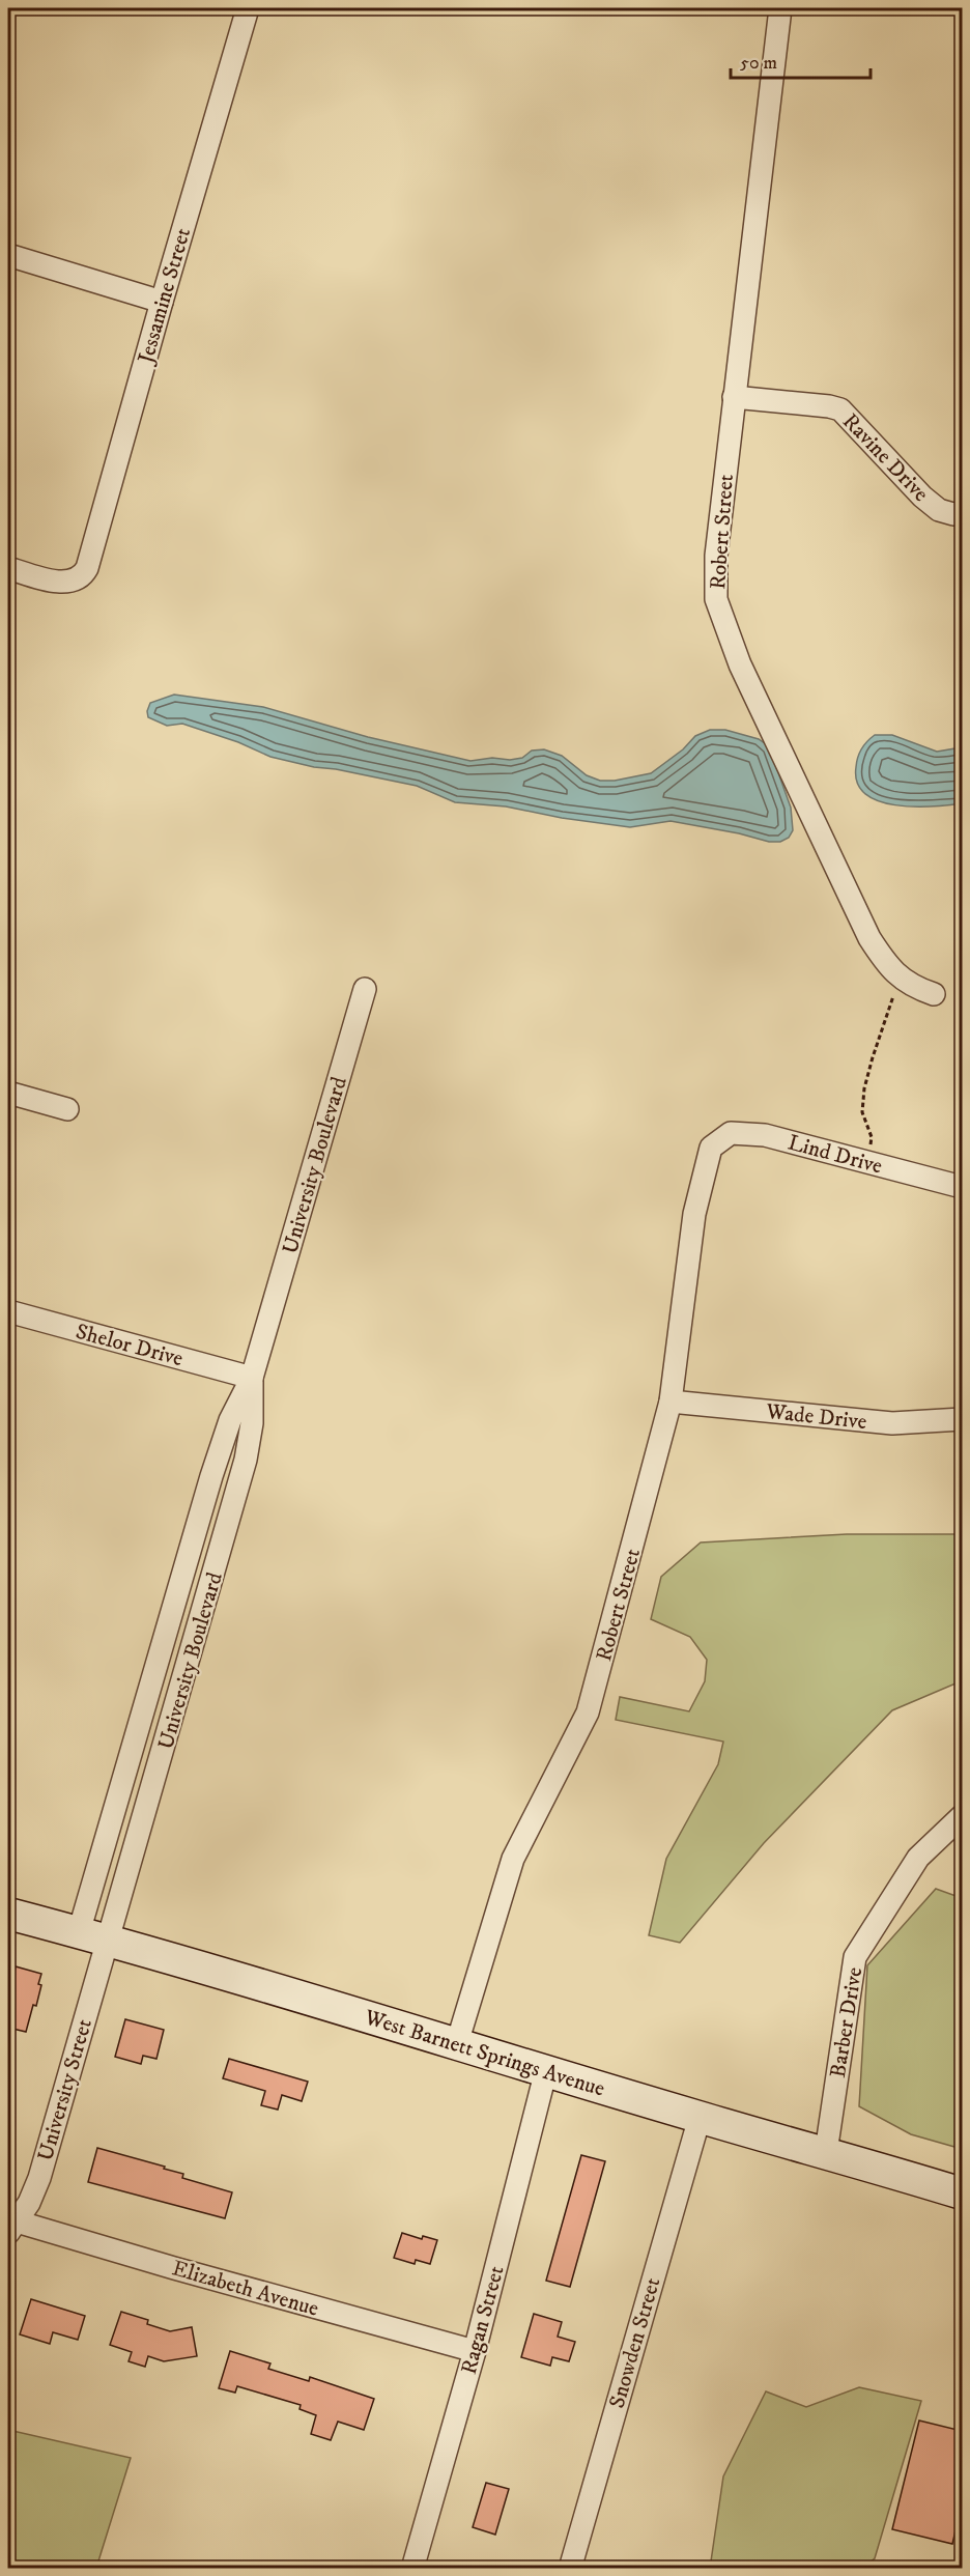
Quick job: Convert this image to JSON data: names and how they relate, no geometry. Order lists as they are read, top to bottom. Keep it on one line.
{"streets":{"street":["Jessamine Street","Ravine Drive","Robert Street","Lind Drive","University Boulevard","Shelor Drive","Wade Drive","Barber Drive","West Barnett Springs Avenue","University Street","Elizabeth Avenue","Ragan Street","Snowden Street"]},"crossings":[["Ravine Drive","Robert Street"],["Robert Street","Lind Drive"],["Robert Street","Wade Drive"],["Robert Street","West Barnett Springs Avenue"],["University Boulevard","Shelor Drive"],["University Boulevard","West Barnett Springs Avenue"],["University Boulevard","University Street"],["Barber Drive","West Barnett Springs Avenue"],["West Barnett Springs Avenue","University Street"],["West Barnett Springs Avenue","Ragan Street"],["West Barnett Springs Avenue","Snowden Street"],["University Street","Elizabeth Avenue"],["Elizabeth Avenue","Ragan Street"]],"scale_bar":"50 m"}
